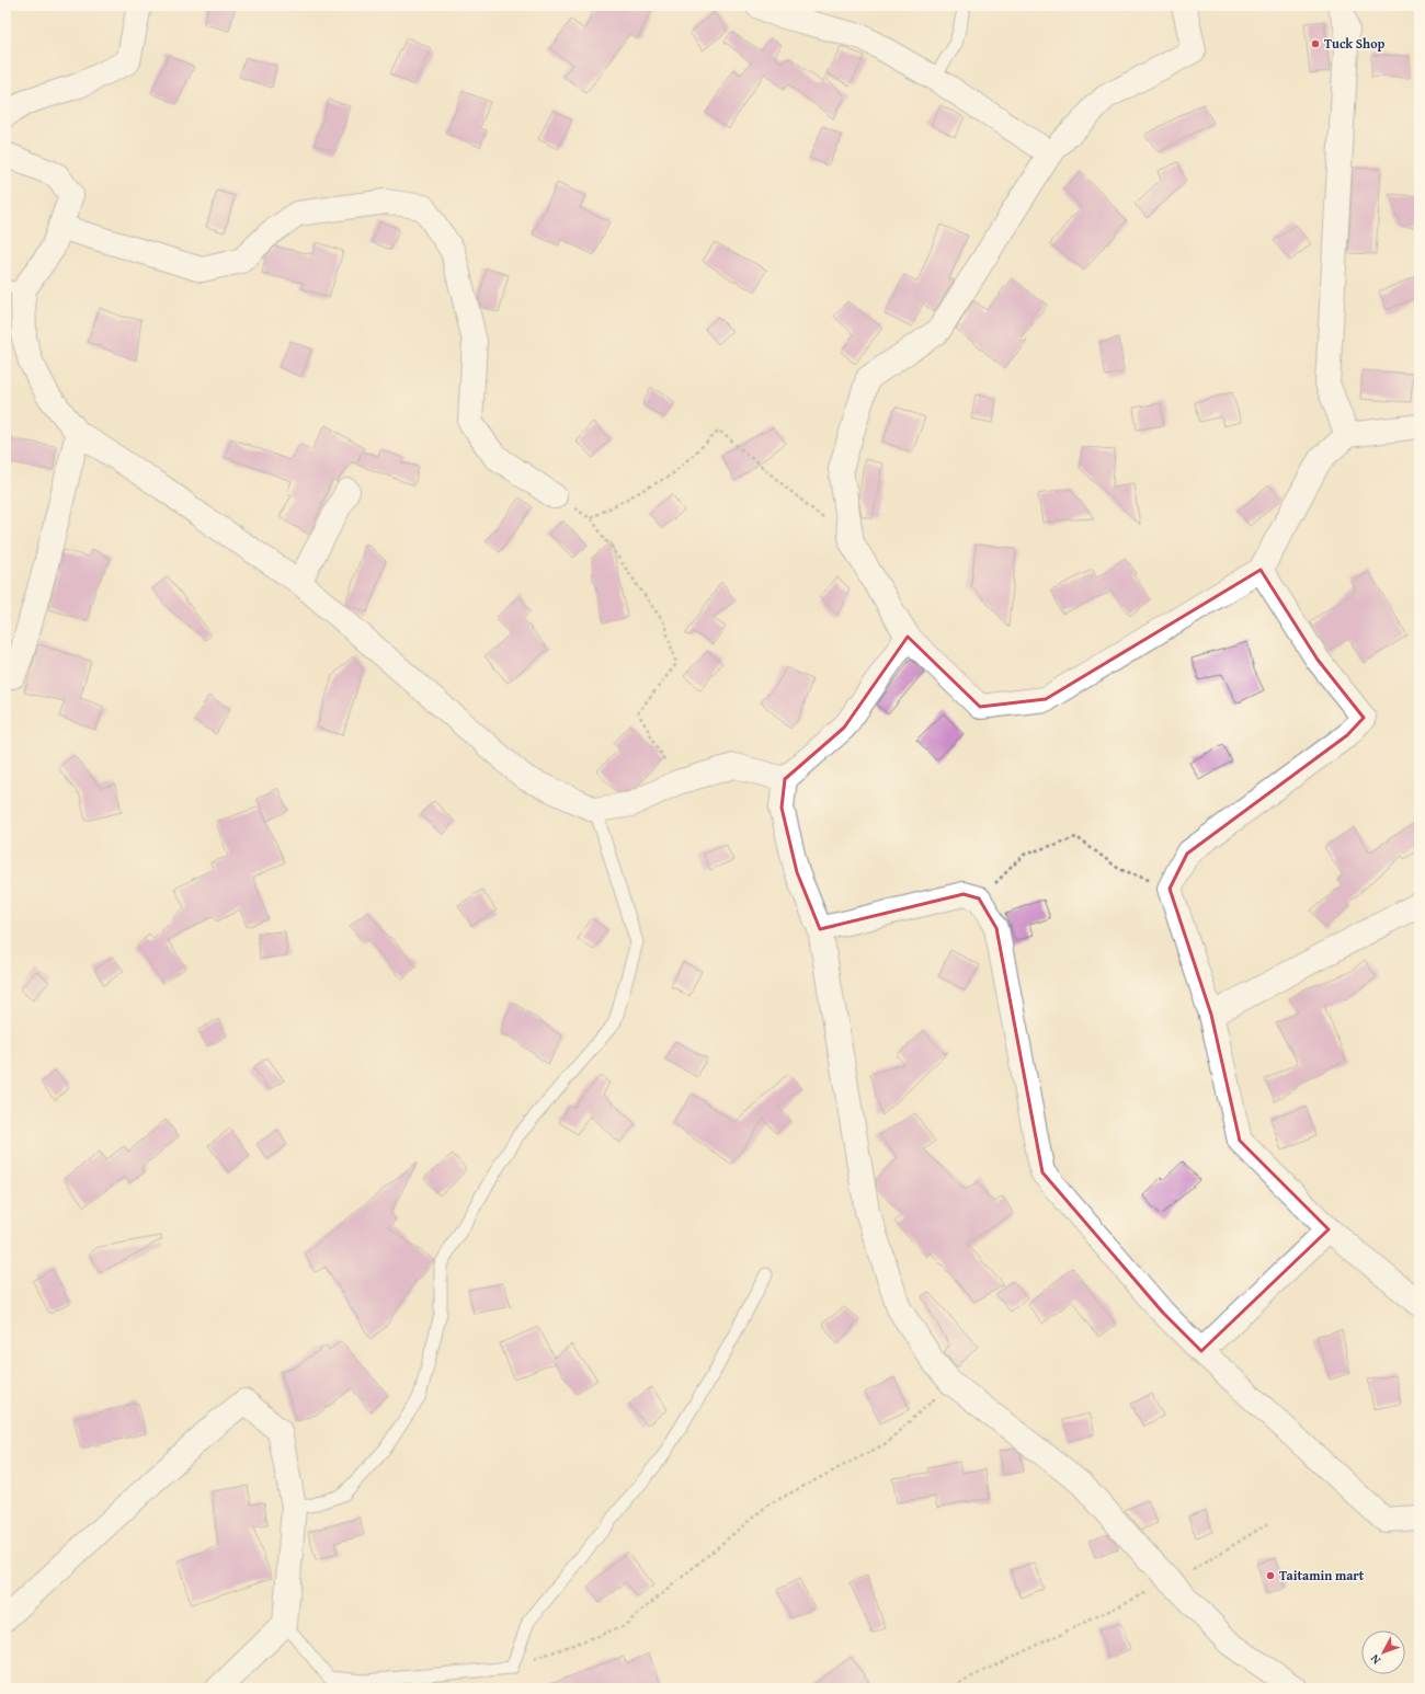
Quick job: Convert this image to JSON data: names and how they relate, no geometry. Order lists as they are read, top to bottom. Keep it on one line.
{"places":["Tuck Shop","Taitamin mart"],"north":"bottom left"}
